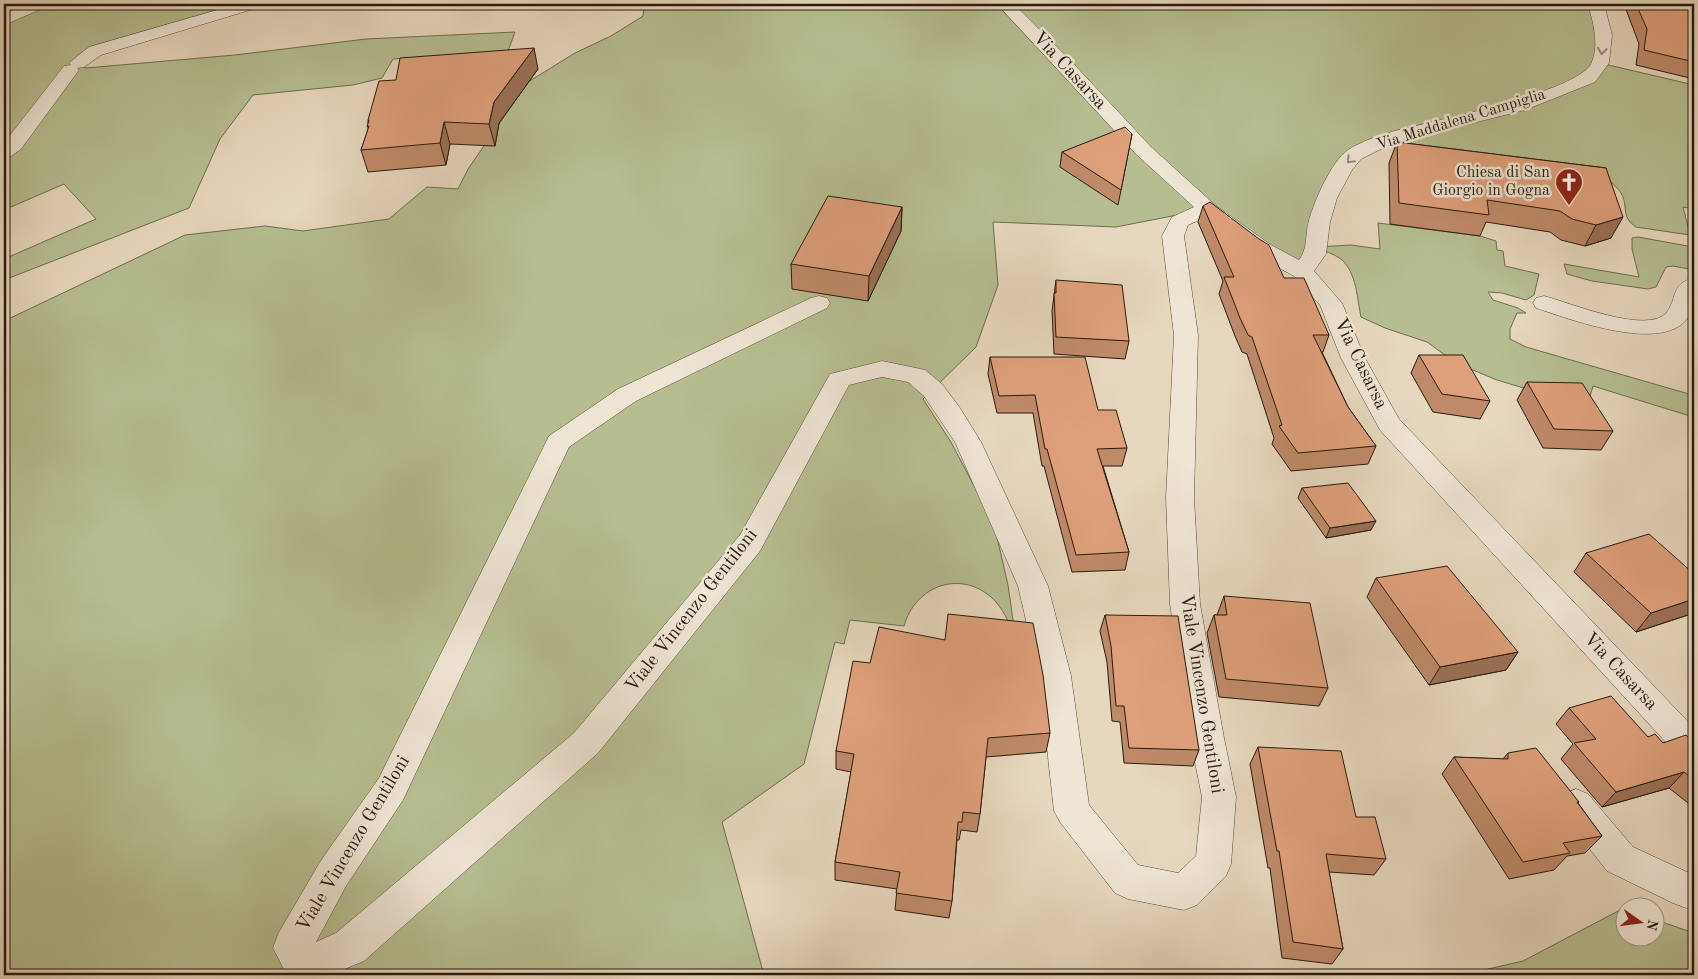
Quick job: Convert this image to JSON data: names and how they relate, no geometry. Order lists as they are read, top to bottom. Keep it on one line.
{"streets":{"street":["Via Casarsa","Via Maddalena Campiglia","Viale Vincenzo Gentiloni"]},"crossings":[["Via Casarsa","Via Maddalena Campiglia"],["Via Casarsa","Viale Vincenzo Gentiloni"]],"one_way":["Via Maddalena Campiglia"],"places":{"church":["Chiesa di San Giorgio in Gogna"]},"north":"right"}
